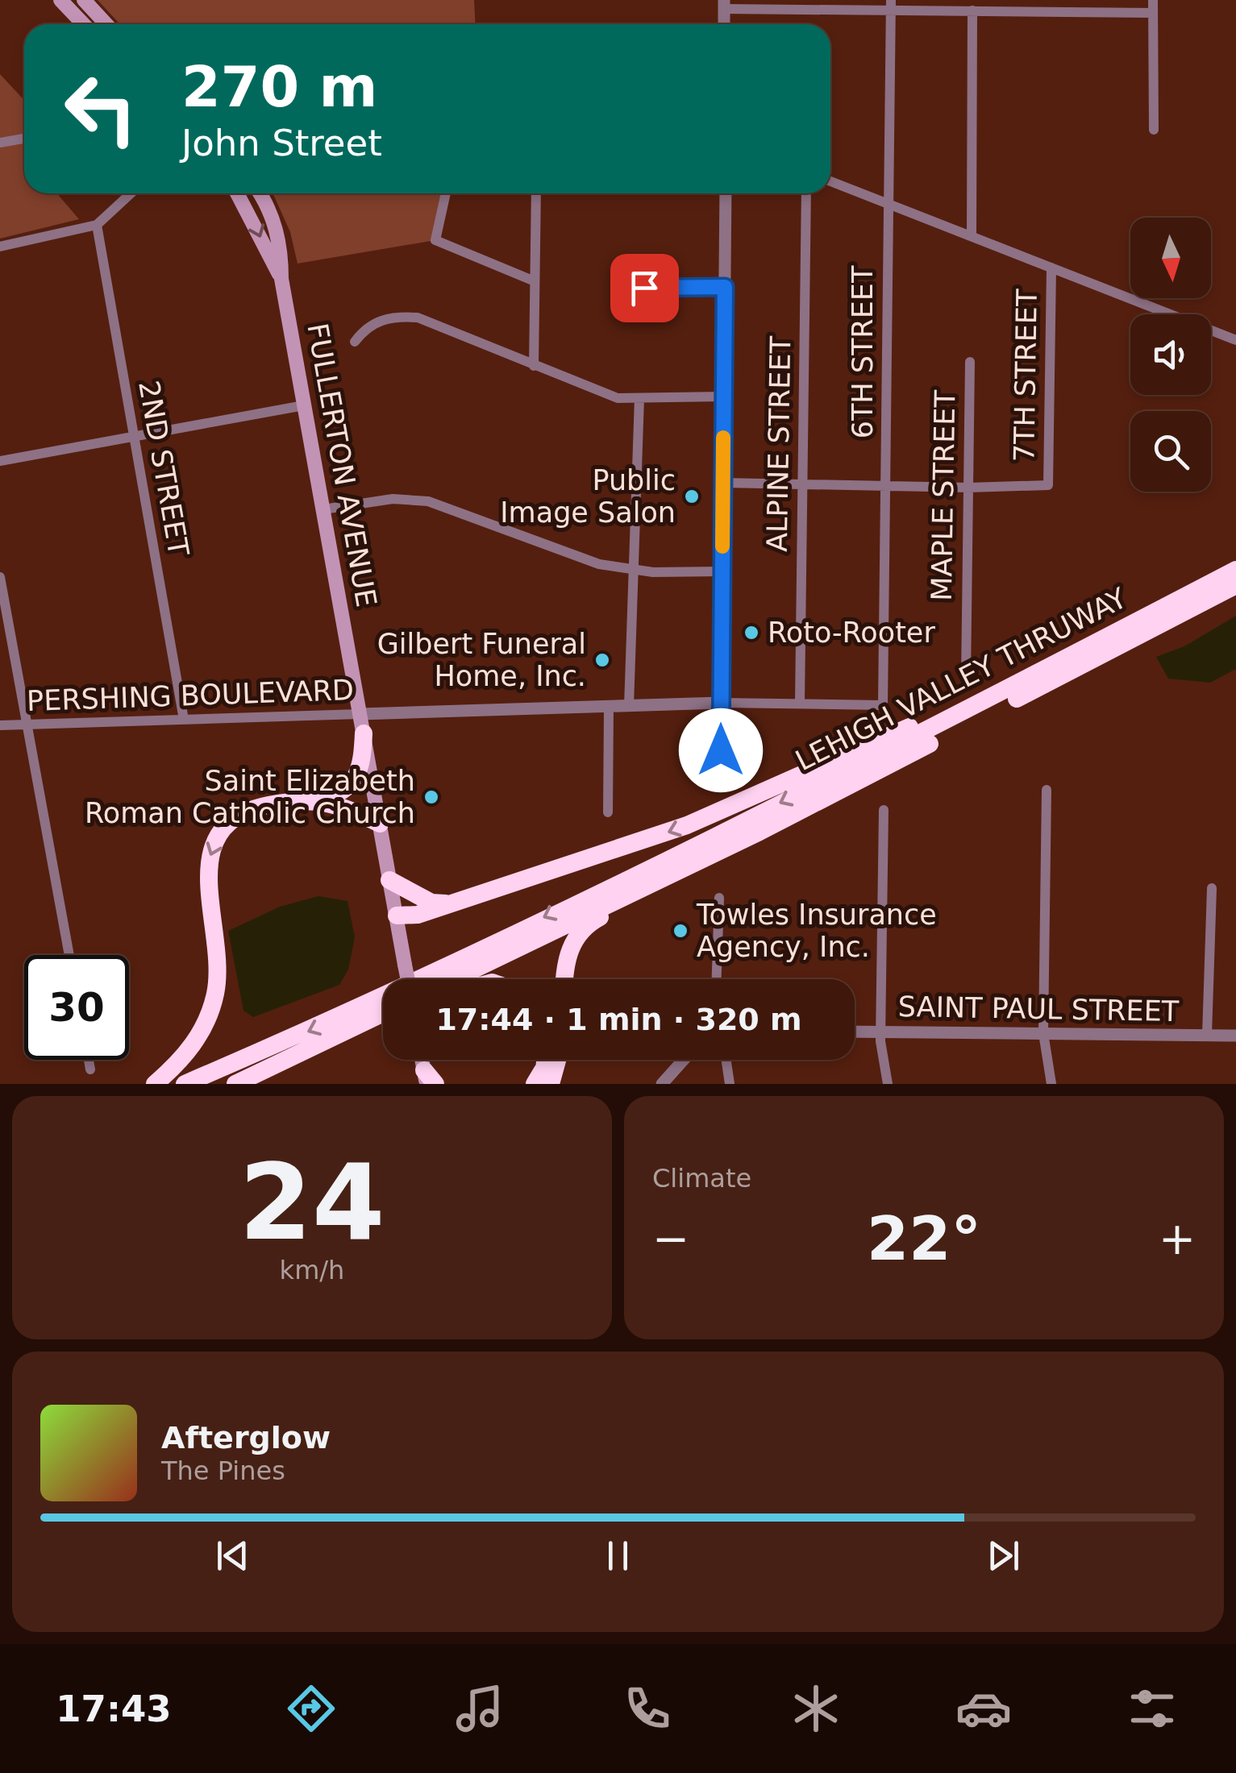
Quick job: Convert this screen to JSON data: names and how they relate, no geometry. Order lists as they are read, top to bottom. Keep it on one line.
{"streets":{"highway":["LEHIGH VALLEY THRUWAY"],"main road":["FULLERTON AVENUE"],"street":["6TH STREET","7TH STREET","ALPINE STREET","2ND STREET","MAPLE STREET","PERSHING BOULEVARD","SAINT PAUL STREET"]},"crossings":[["6TH STREET","ALPINE STREET"],["7TH STREET","MAPLE STREET"],["FULLERTON AVENUE","PERSHING BOULEVARD"],["2ND STREET","PERSHING BOULEVARD"]],"places":["Public Image Salon","Roto-Rooter","Gilbert Funeral Home, Inc.","Saint Elizabeth Roman Catholic Church","Towles Insurance Agency, Inc."],"north":"bottom","page":{"turn":["270 m","John Street"],"limit":"30","trip":"17:44 · 1 min · 320 m","tile":[["24","km/h"],"Climate"],"heat":["−","22°","+"],"song":["Afterglow","The Pines"],"tabs":"17:43"}}
